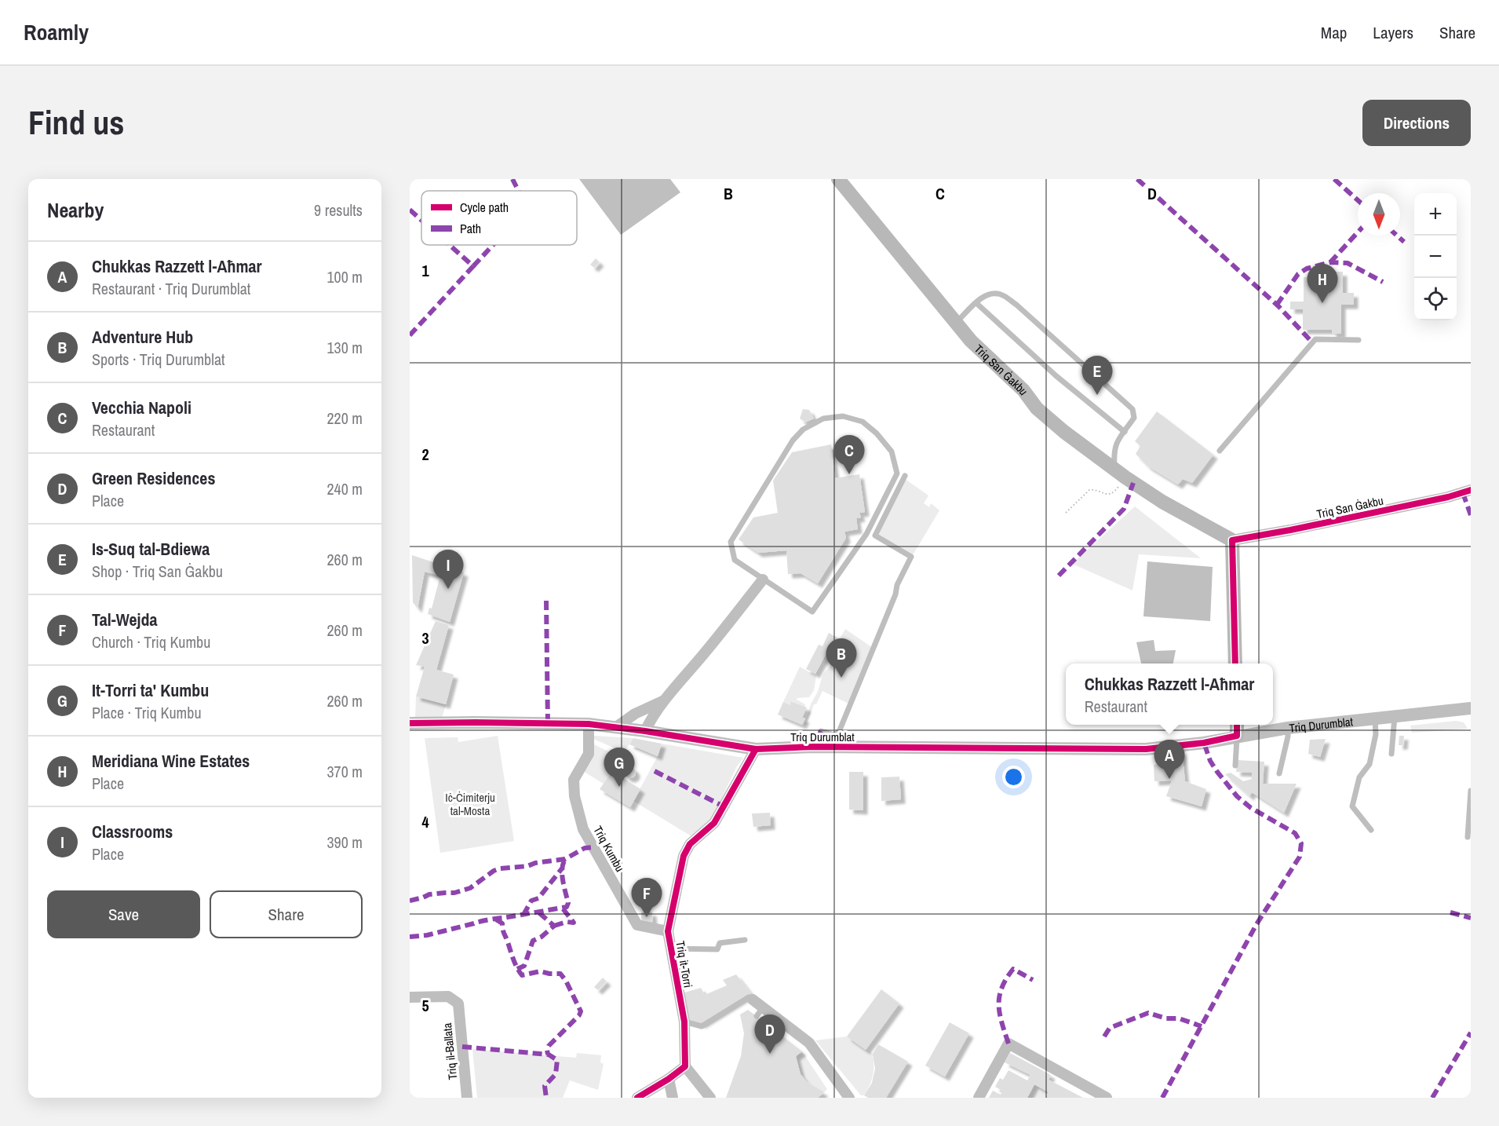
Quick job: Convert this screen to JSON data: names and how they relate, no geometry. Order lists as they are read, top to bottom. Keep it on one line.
{"streets":{"main road":["Triq San Ġakbu"],"street":["Triq Durumblat","Triq Kumbu","Triq it-Torri","Triq il-Ballata"]},"crossings":[["Triq Durumblat","Triq Kumbu"],["Triq Durumblat","Triq it-Torri"],["Triq Kumbu","Triq it-Torri"]],"parks":["Iċ-Ċimiterju tal-Mosta"],"legend":["Cycle path","Path"],"north":"bottom","page":{"header":"Roamly","nav":["Map","Layers","Share"],"buttons":["Directions",["Save","Share"]],"title":"Find us","heading":["Nearby","9 results"],"map_buttons":["+","−"],"list":[{"mark":"A","name":"Chukkas Razzett l-Aħmar","note":"Restaurant · Triq Durumblat","value":"100 m"},{"mark":"B","name":"Adventure Hub","note":"Sports · Triq Durumblat","value":"130 m"},{"mark":"C","name":"Vecchia Napoli","note":"Restaurant","value":"220 m"},{"mark":"D","name":"Green Residences","note":"Place","value":"240 m"},{"mark":"E","name":"Is-Suq tal-Bdiewa","note":"Shop · Triq San Ġakbu","value":"260 m"},{"mark":"F","name":"Tal-Wejda","note":"Church · Triq Kumbu","value":"260 m"},{"mark":"G","name":"It-Torri ta' Kumbu","note":"Place · Triq Kumbu","value":"260 m"},{"mark":"H","name":"Meridiana Wine Estates","note":"Place","value":"370 m"},{"mark":"I","name":"Classrooms","note":"Place","value":"390 m"}],"pins":["H","E","C","I","B","A","G","F","D"],"popup":["Chukkas Razzett l-Aħmar","Restaurant"]},"grid":{"columns":["B","C","D"],"rows":["1","2","3","4","5"]}}
